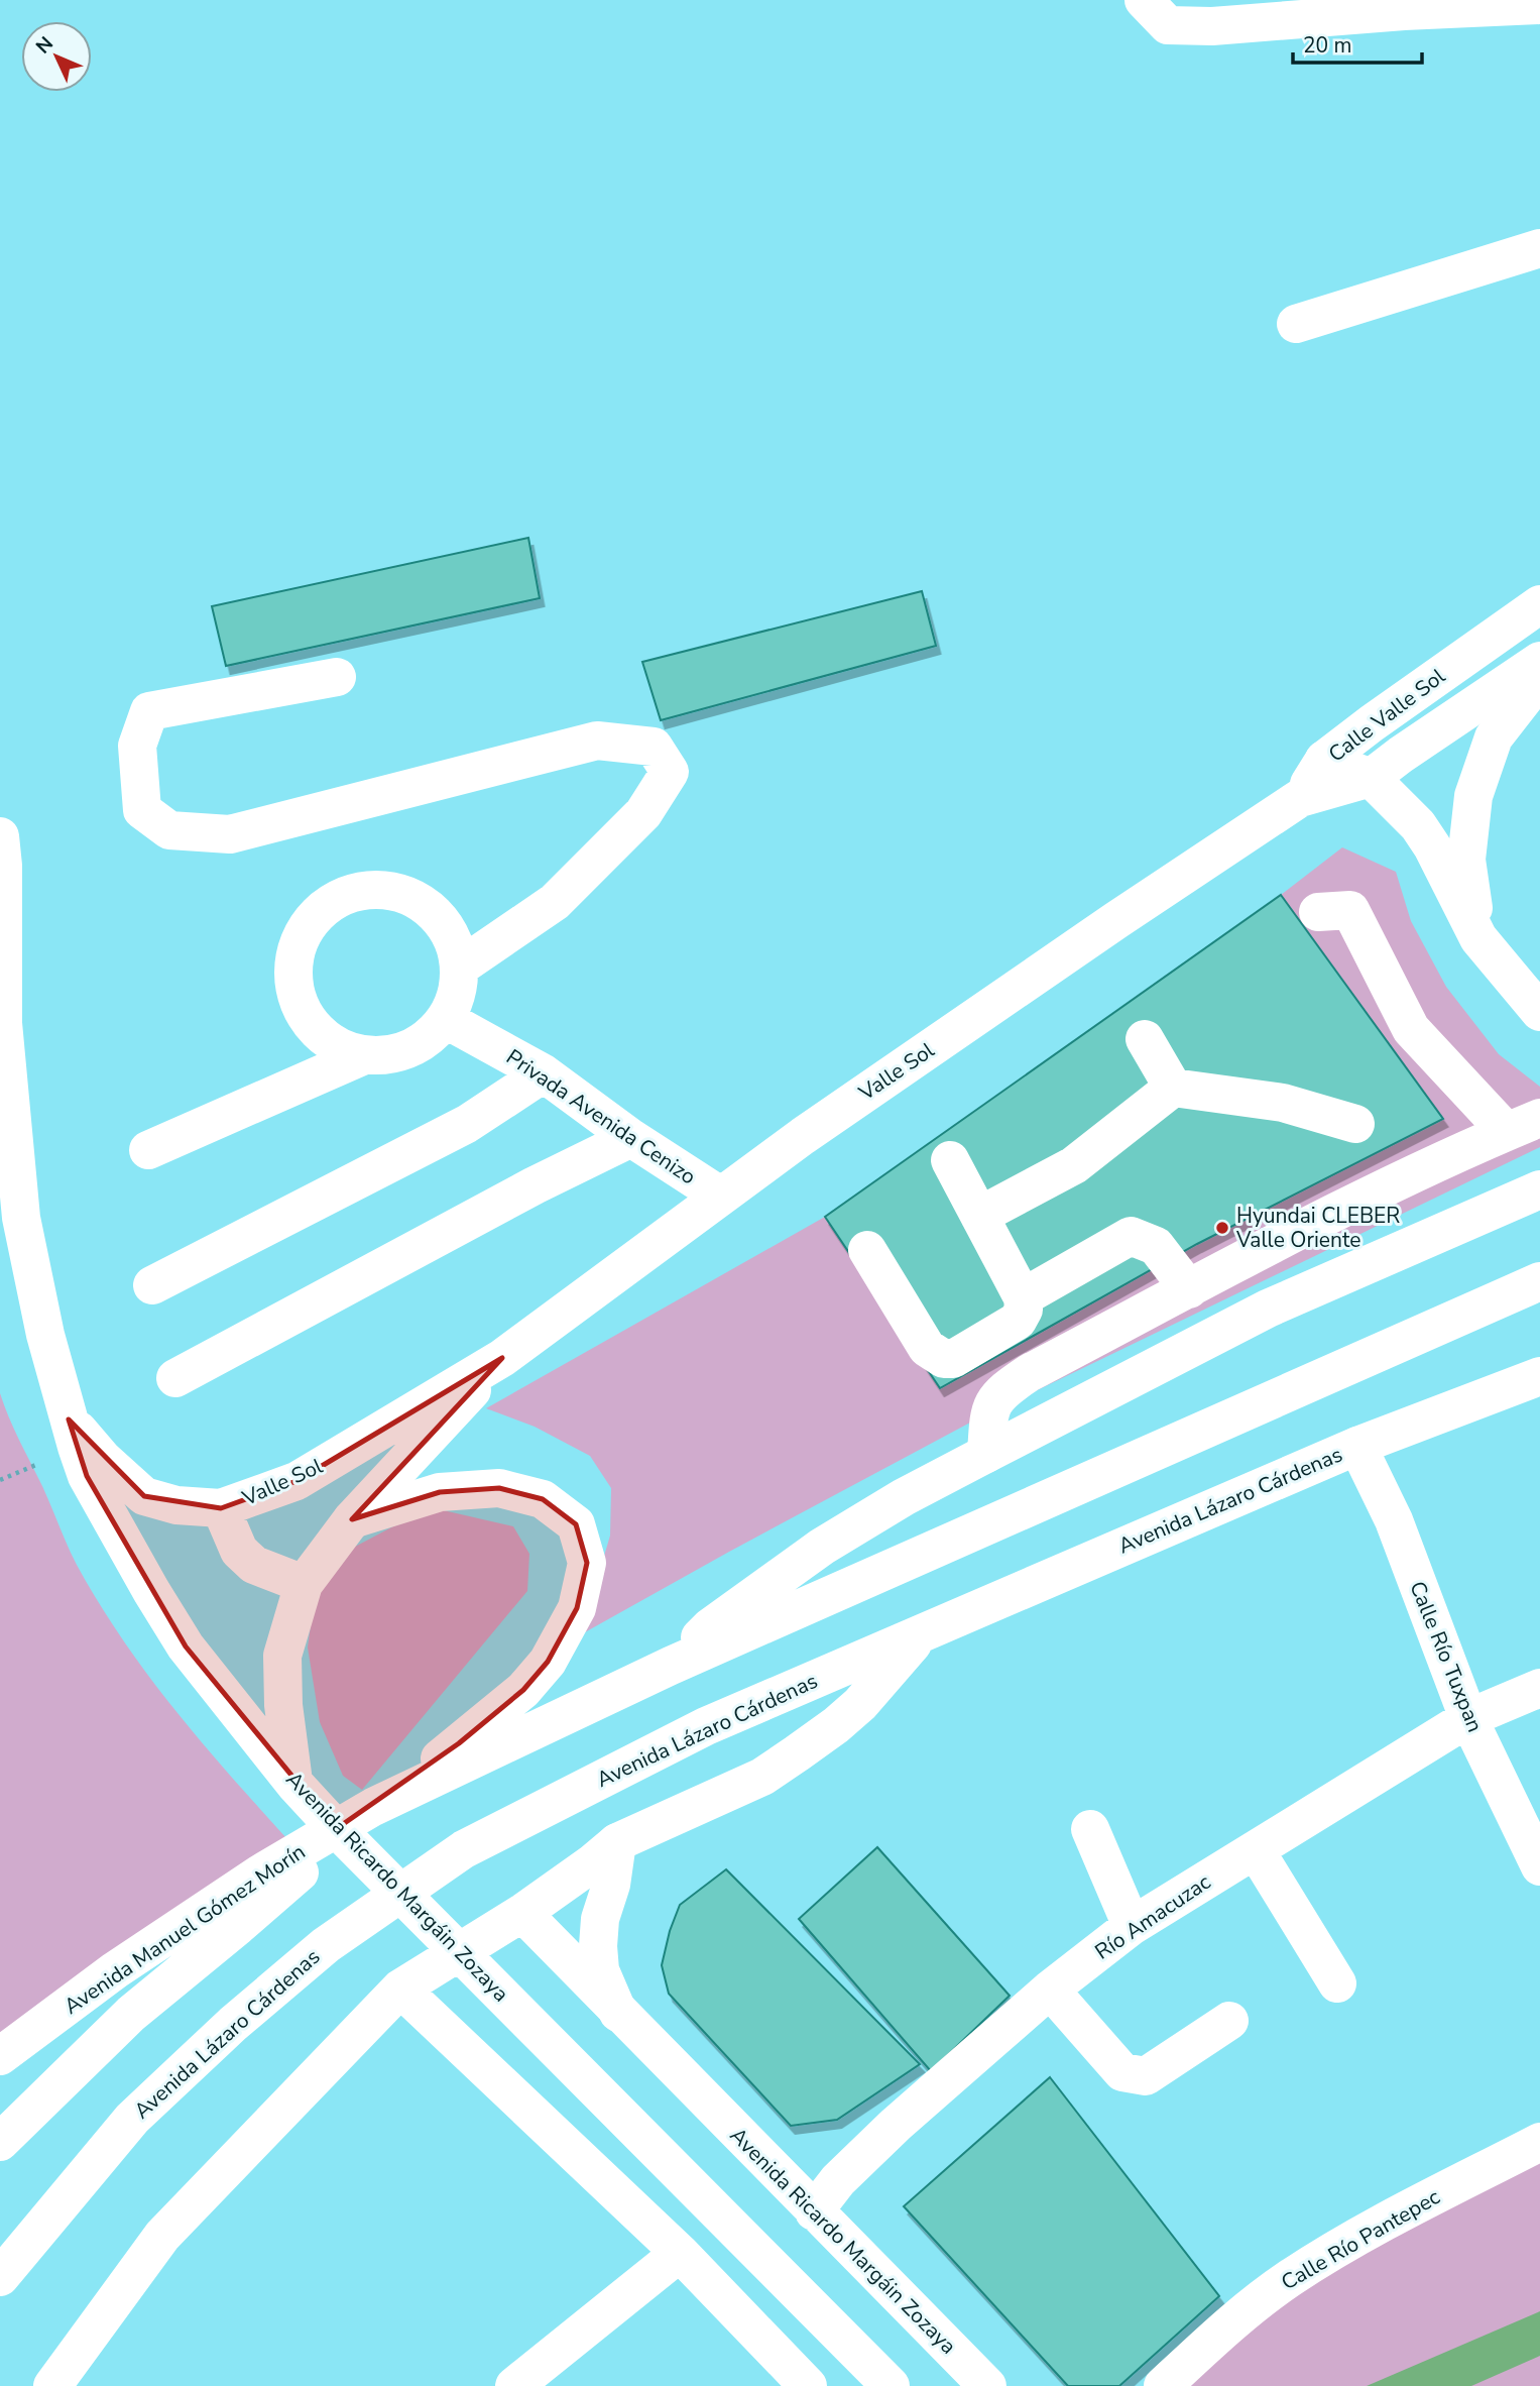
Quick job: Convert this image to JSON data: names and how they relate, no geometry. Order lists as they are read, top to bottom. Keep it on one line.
{"streets":{"main road":["Calle Valle Sol","Valle Sol","Privada Avenida Cenizo","Avenida Lázaro Cárdenas","Calle Río Tuxpan","Avenida Ricardo Margáin Zozaya","Río Amacuzac","Avenida Manuel Gómez Morín","Calle Río Pantepec"]},"crossings":[["Calle Valle Sol","Valle Sol"],["Valle Sol","Privada Avenida Cenizo"],["Valle Sol","Avenida Ricardo Margáin Zozaya"],["Avenida Lázaro Cárdenas","Calle Río Tuxpan"],["Calle Río Tuxpan","Río Amacuzac"],["Avenida Ricardo Margáin Zozaya","Río Amacuzac"]],"places":["Hyundai CLEBER Valle Oriente"],"scale_bar":"20 m","north":"top left"}
